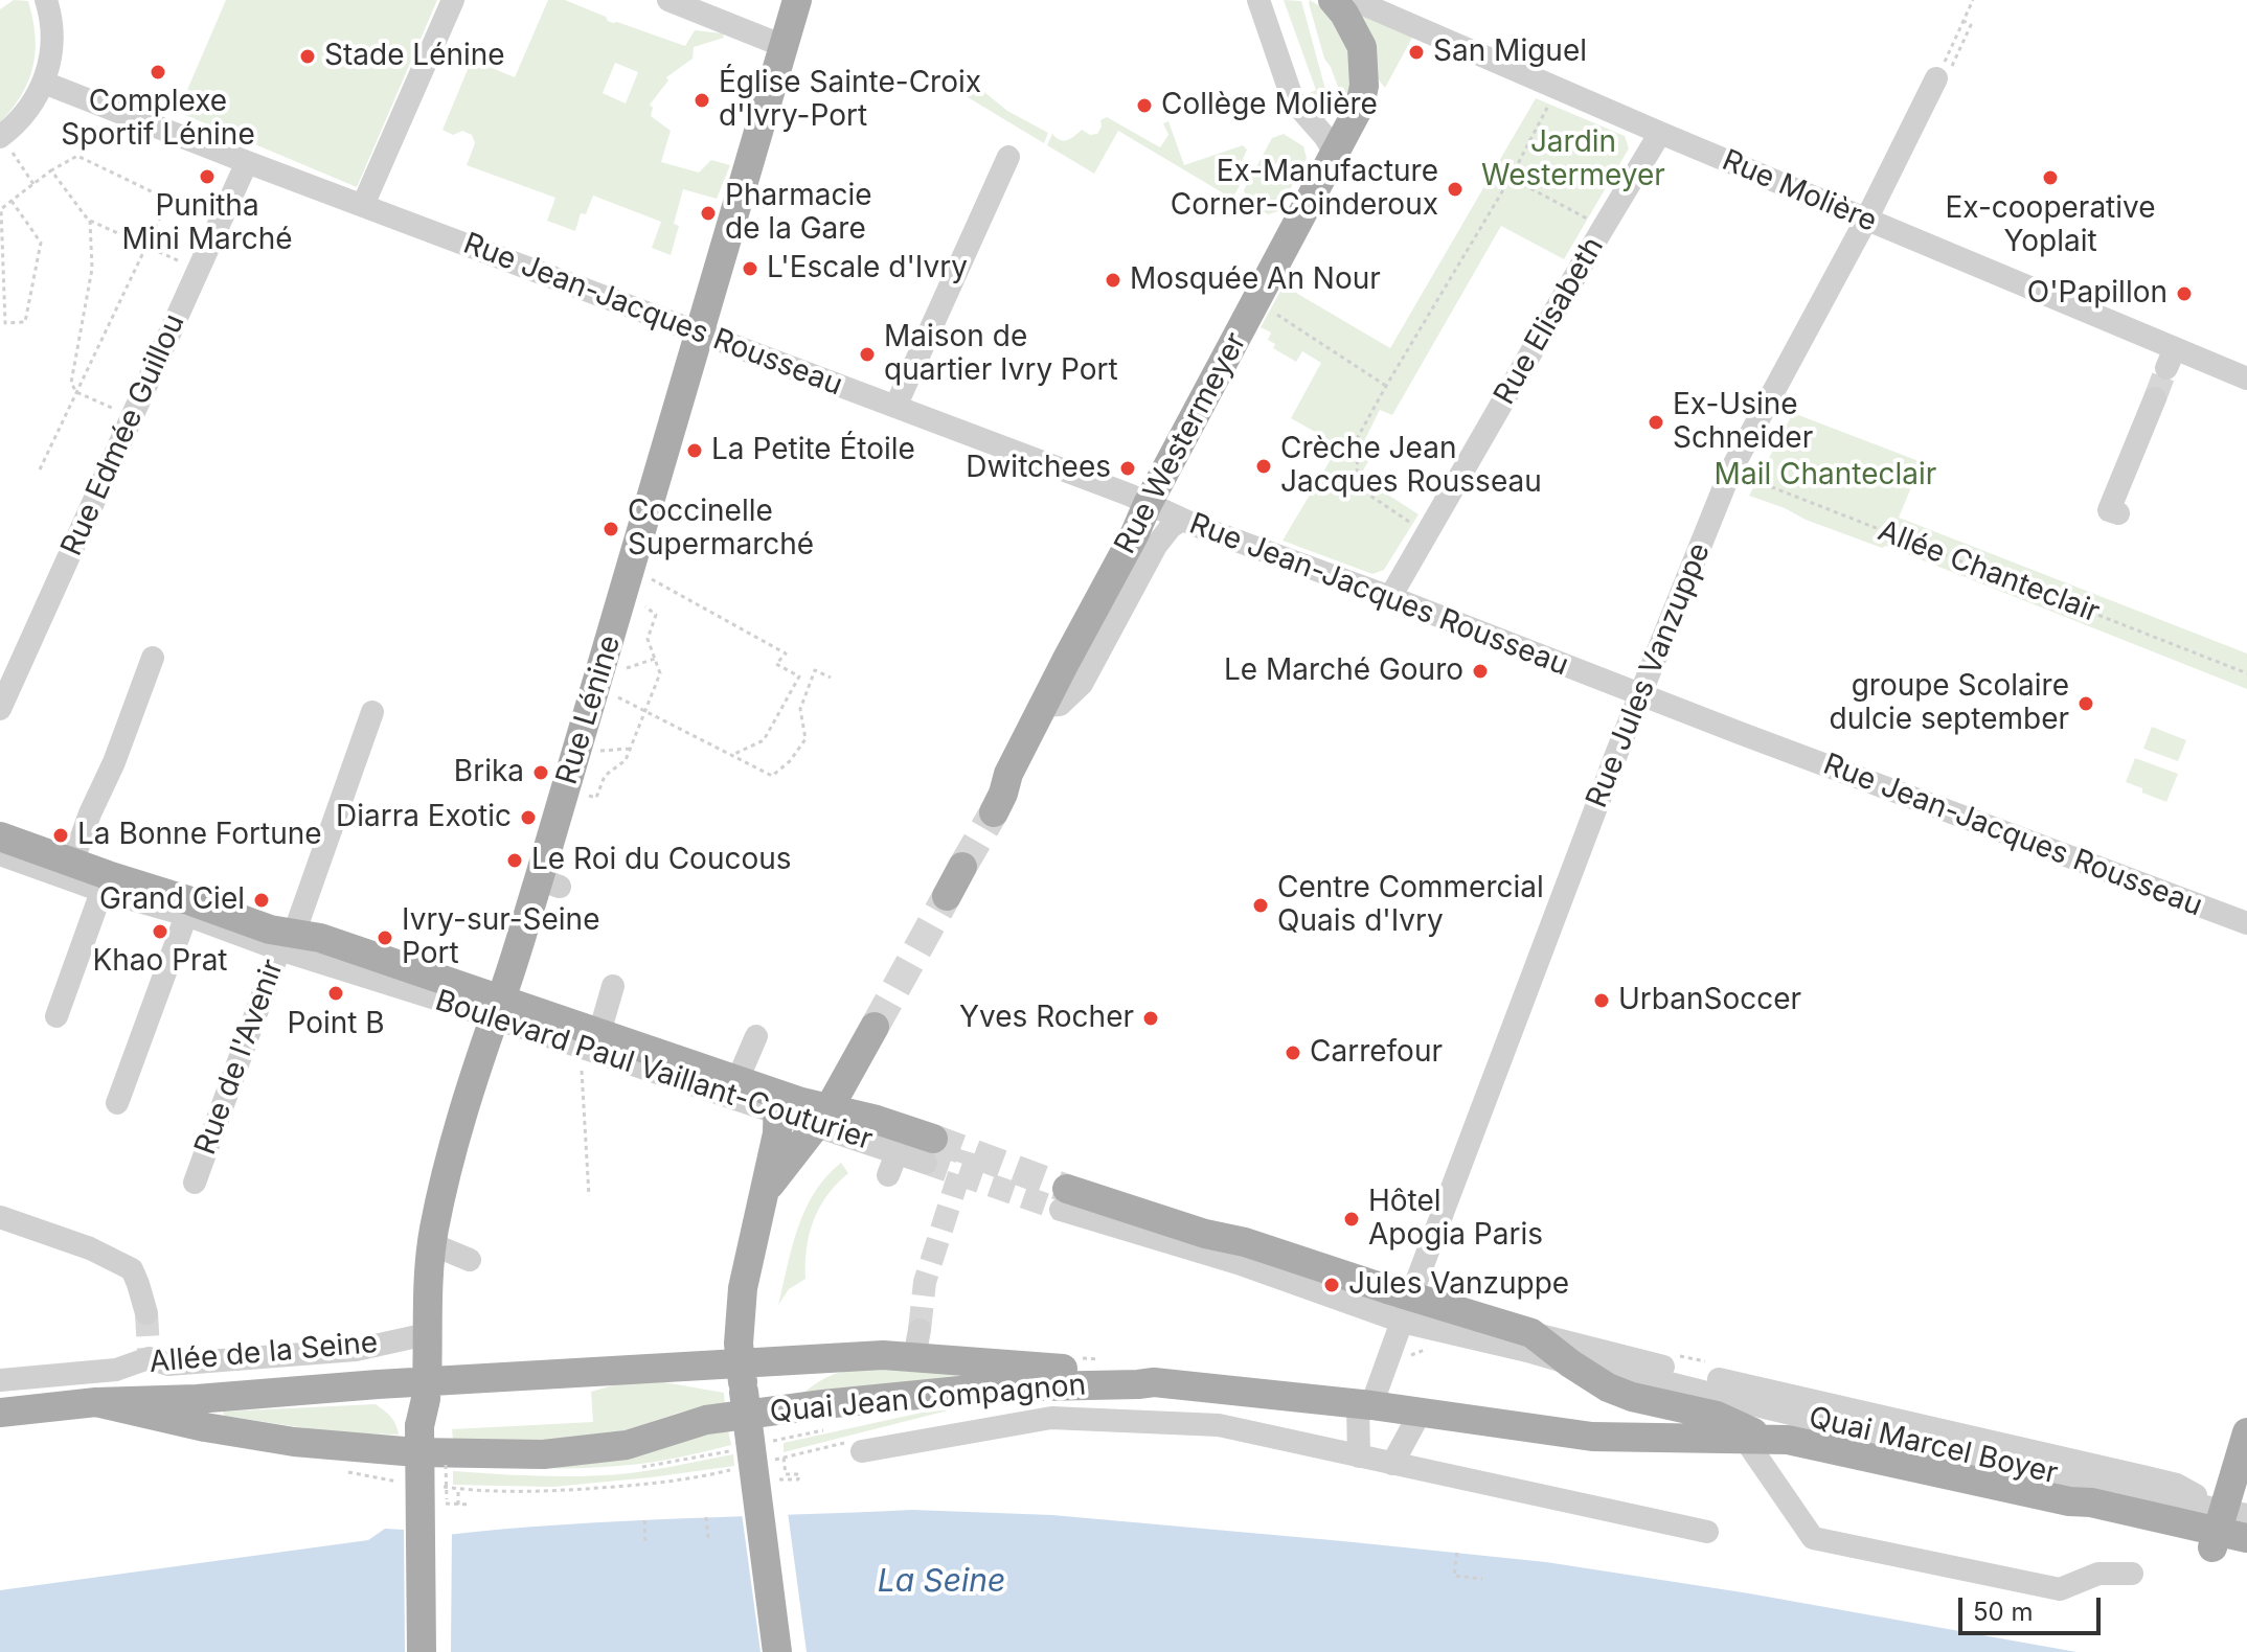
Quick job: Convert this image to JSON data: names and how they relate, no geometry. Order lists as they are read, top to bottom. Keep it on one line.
{"streets":{"main road":["Rue Westermeyer","Rue Lénine","Boulevard Paul Vaillant-Couturier","Quai Jean Compagnon","Quai Marcel Boyer"],"street":["Rue Molière","Rue Jean-Jacques Rousseau","Rue Elisabeth","Rue Edmée Guillou","Rue Jules Vanzuppe","Rue de l'Avenir","Allée de la Seine"],"path":["Allée Chanteclair"]},"crossings":[["Rue Molière","Rue Elisabeth"],["Rue Molière","Rue Jules Vanzuppe"],["Rue Jean-Jacques Rousseau","Rue Elisabeth"],["Rue Jean-Jacques Rousseau","Rue Edmée Guillou"],["Rue Jean-Jacques Rousseau","Rue Westermeyer"],["Rue Jean-Jacques Rousseau","Rue Jules Vanzuppe"],["Rue Jean-Jacques Rousseau","Rue Lénine"],["Allée Chanteclair","Rue Jules Vanzuppe"],["Rue Jules Vanzuppe","Quai Jean Compagnon"],["Rue Lénine","Boulevard Paul Vaillant-Couturier"],["Rue Lénine","Allée de la Seine"],["Rue de l'Avenir","Boulevard Paul Vaillant-Couturier"],["Quai Jean Compagnon","Quai Marcel Boyer"]],"water":["La Seine"],"parks":["Jardin Westermeyer","Mail Chanteclair"],"places":["San Miguel","Stade Lénine","Complexe Sportif Lénine","Église Sainte-Croix d'Ivry-Port","Collège Molière","Punitha Mini Marché","Ex-cooperative Yoplait","Ex-Manufacture Corner-Coinderoux","Pharmacie de la Gare","L'Escale d'Ivry","Mosquée An Nour","O'Papillon","Maison de quartier Ivry Port","Ex-Usine Schneider","La Petite Étoile","Crèche Jean Jacques Rousseau","Dwitchees","Coccinelle Supermarché","Le Marché Gouro","groupe Scolaire dulcie september","Brika","Diarra Exotic","La Bonne Fortune","Le Roi du Coucous","Grand Ciel","Centre Commercial Quais d'Ivry","Khao Prat","Ivry-sur-Seine Port","Point B","UrbanSoccer","Yves Rocher","Carrefour","Hôtel Apogia Paris","Jules Vanzuppe"],"scale_bar":"50 m"}
